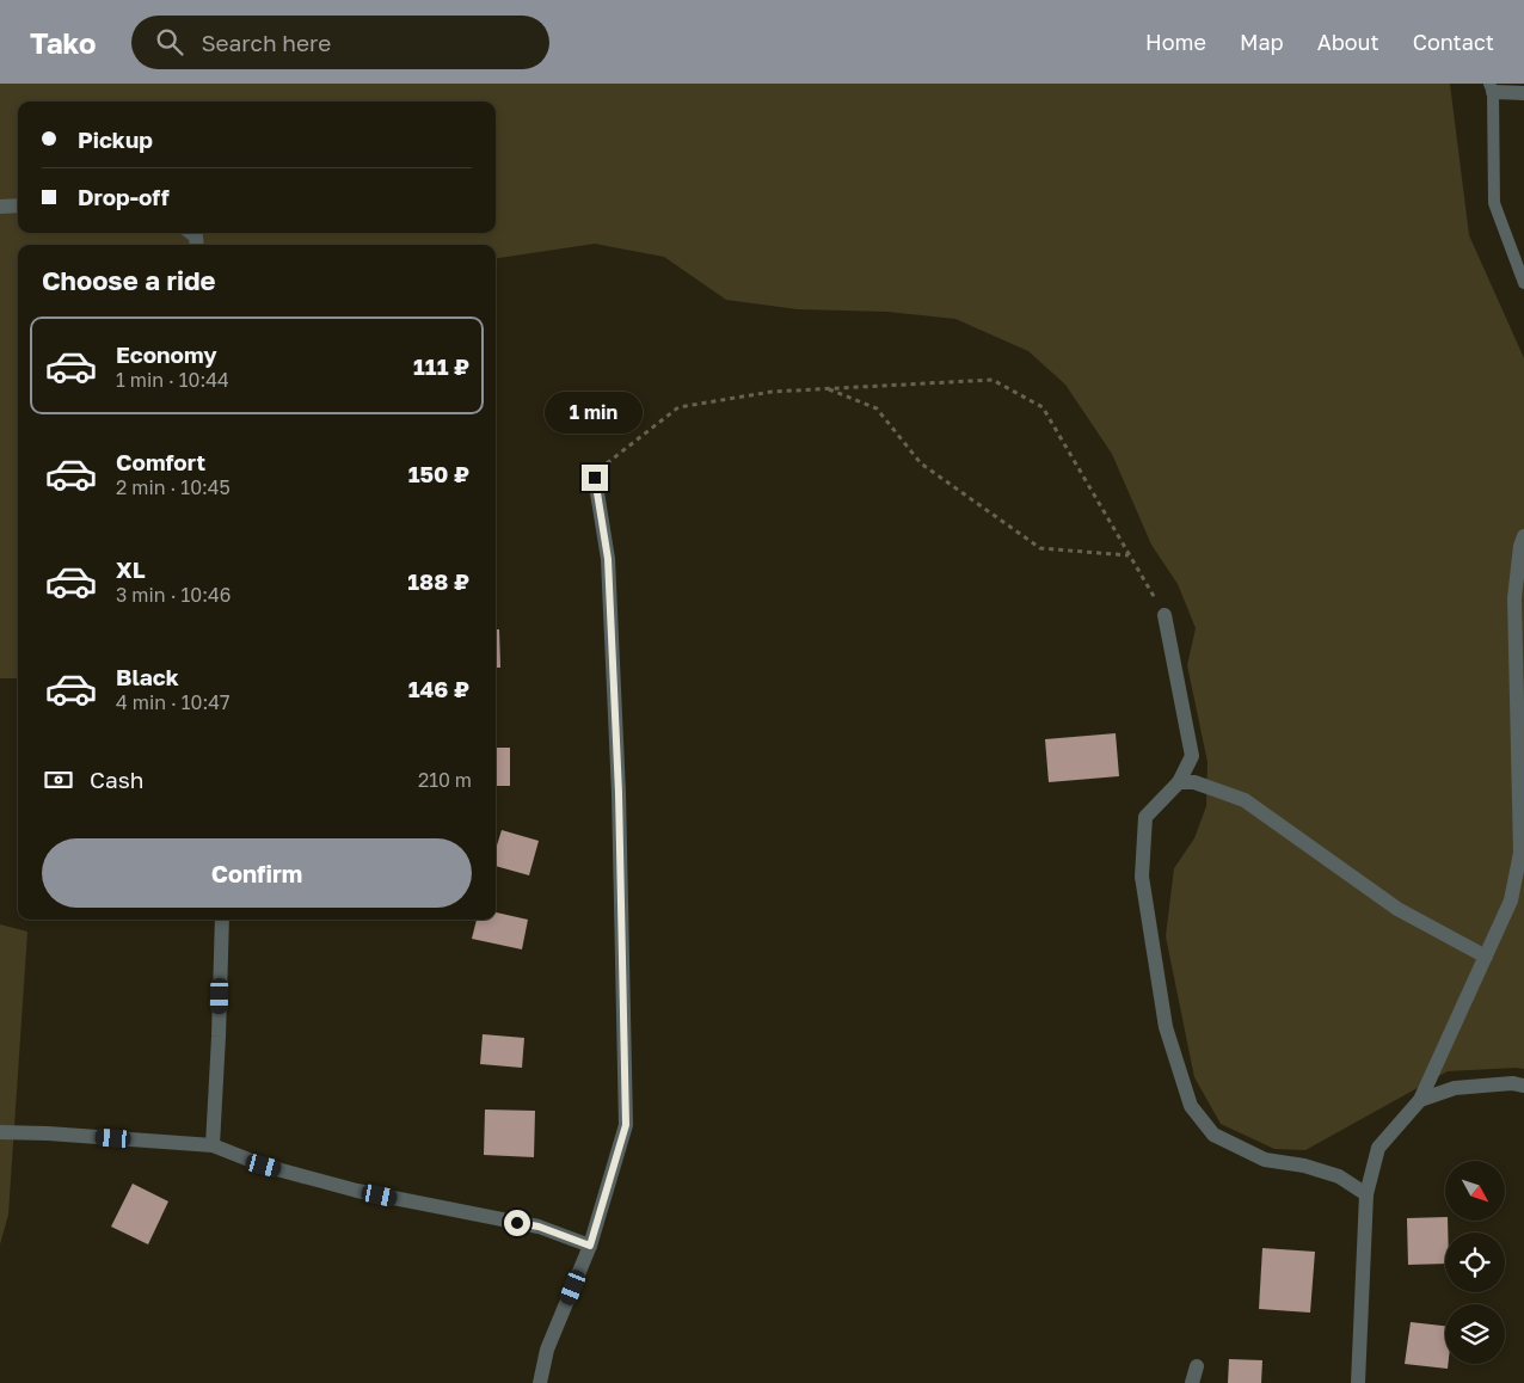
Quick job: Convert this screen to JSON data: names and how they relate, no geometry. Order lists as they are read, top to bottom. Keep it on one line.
{"north":"bottom right","page":{"header":"Tako","search":"Search here","nav":["Home","Map","About","Contact"],"banner":["Pickup","Drop-off"],"heading":"Choose a ride","list":[{"name":"Economy","note":"1 min · 10:44","value":"111 ₽"},{"name":"Comfort","note":"2 min · 10:45","value":"150 ₽"},{"name":"XL","note":"3 min · 10:46","value":"188 ₽"},{"name":"Black","note":"4 min · 10:47","value":"146 ₽"}],"bubble":"1 min","pay":["Cash","210 m"],"buttons":"Confirm"}}
